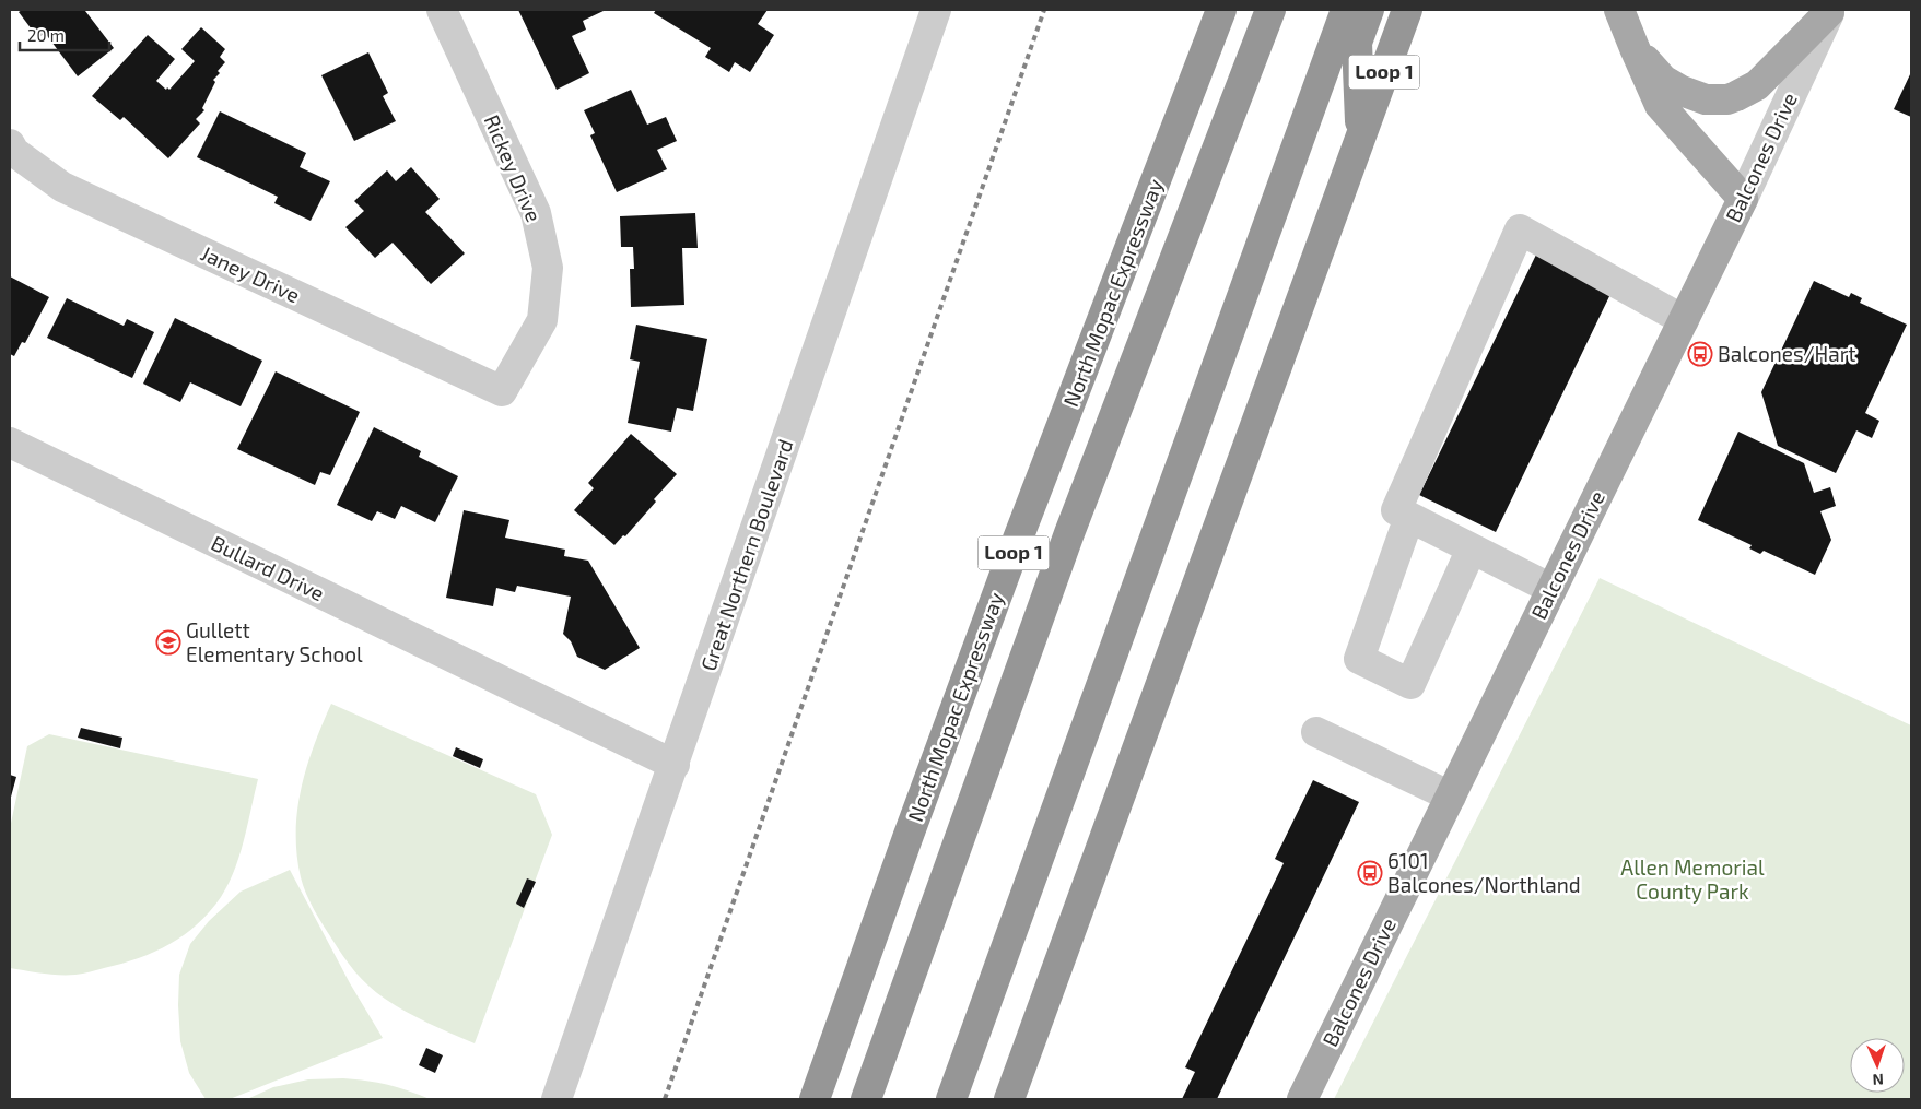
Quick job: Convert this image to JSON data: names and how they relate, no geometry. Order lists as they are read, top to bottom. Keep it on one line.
{"streets":{"highway":["Loop 1","North Mopac Expressway"],"main road":["Balcones Drive"],"street":["Rickey Drive","Janey Drive","Great Northern Boulevard","Bullard Drive"]},"crossings":[["Rickey Drive","Janey Drive"],["Great Northern Boulevard","Bullard Drive"]],"parks":["Allen Memorial County Park"],"places":{"bus stop":["Balcones/Hart","6101 Balcones/Northland"],"school or university":["Gullett Elementary School"]},"scale_bar":"20 m","north":"bottom"}
